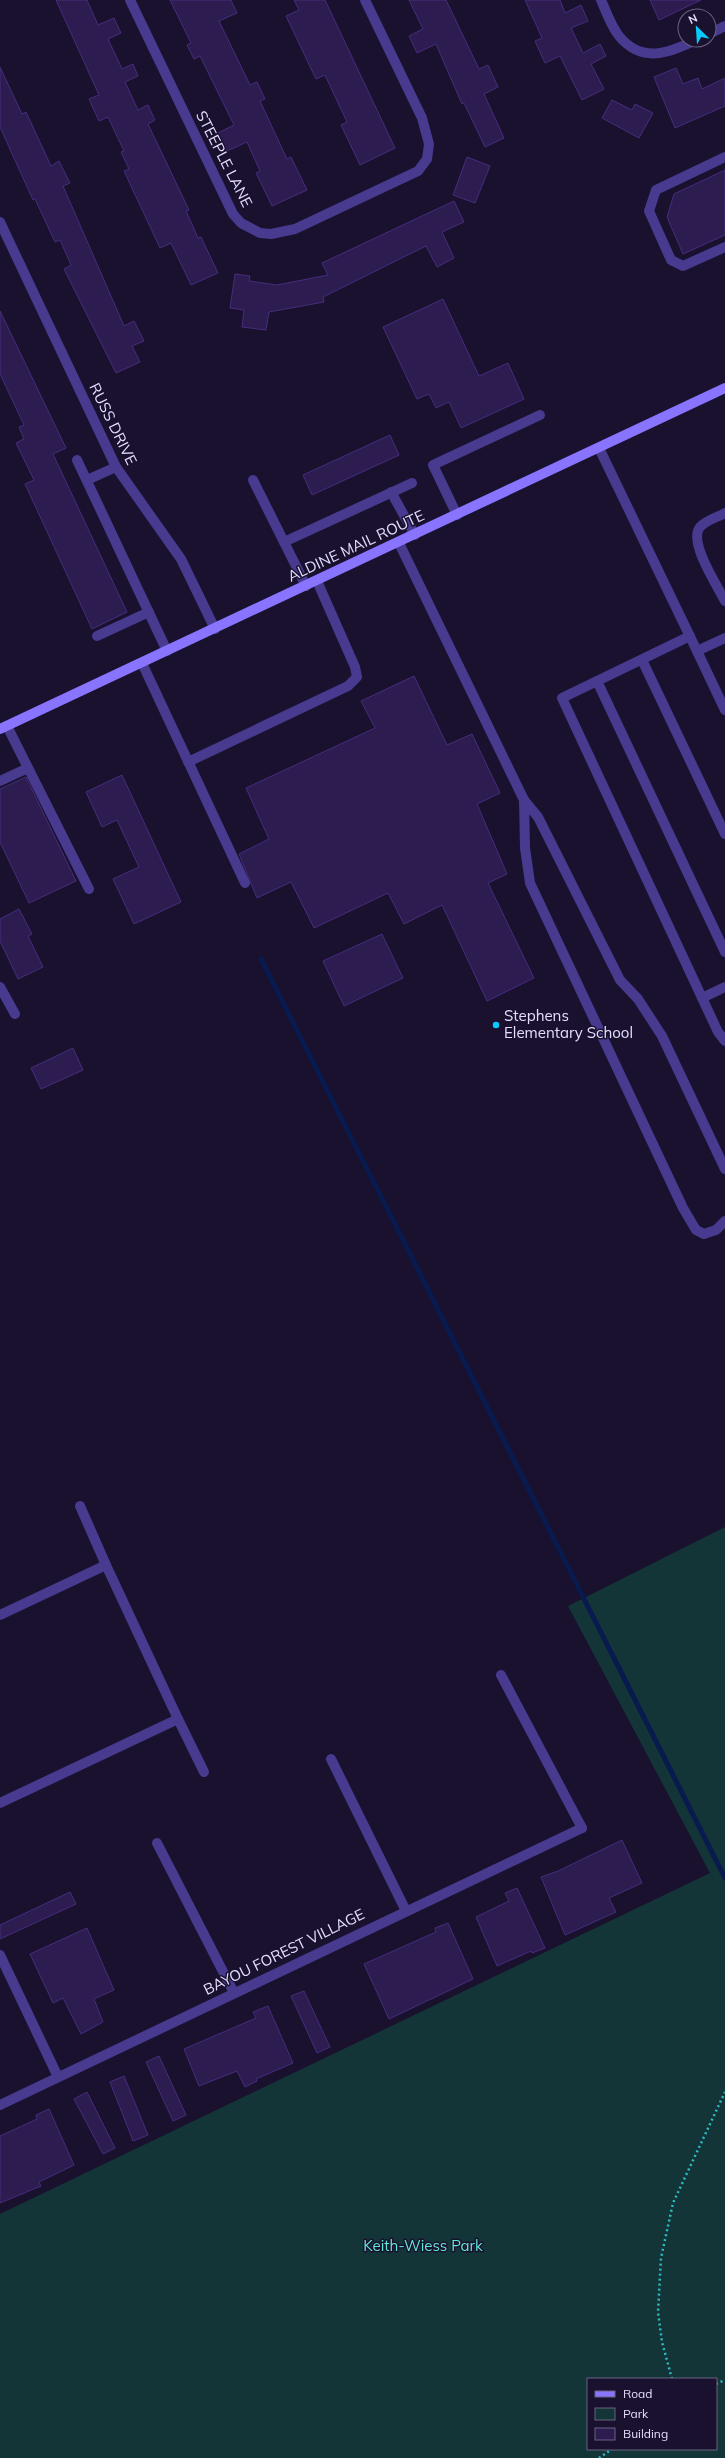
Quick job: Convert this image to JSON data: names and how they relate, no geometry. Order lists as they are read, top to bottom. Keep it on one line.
{"streets":{"main road":["ALDINE MAIL ROUTE"],"street":["STEEPLE LANE","RUSS DRIVE","BAYOU FOREST VILLAGE"]},"crossings":[["RUSS DRIVE","ALDINE MAIL ROUTE"]],"parks":["Keith-Wiess Park"],"places":["Stephens Elementary School"],"legend":["Road","Park","Building"],"north":"top left"}
